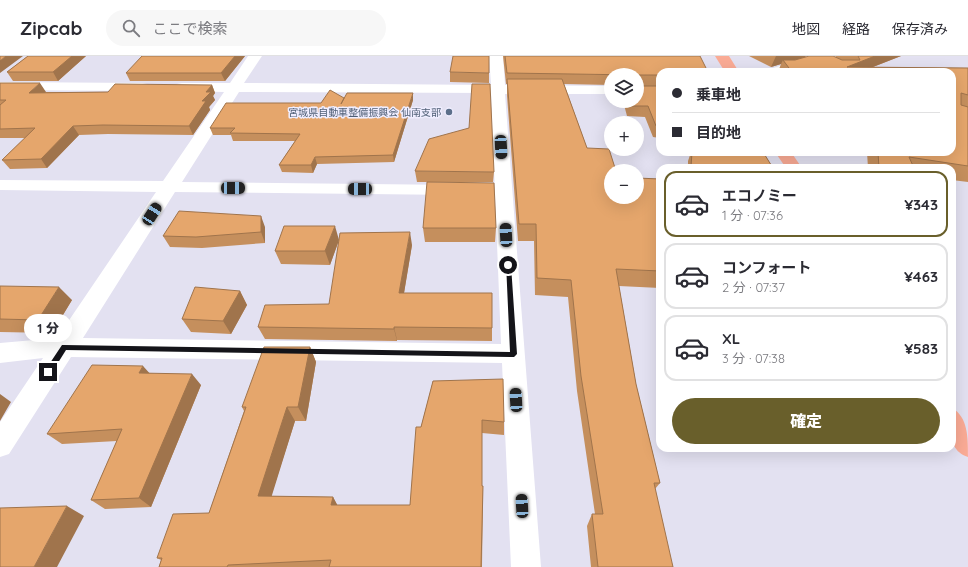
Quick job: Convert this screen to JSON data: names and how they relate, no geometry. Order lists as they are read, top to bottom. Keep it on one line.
{"places":["宮城県自動車整備振興会 仙南支部"],"page":{"header":"Zipcab","search":"ここで検索","nav":["地図","経路","保存済み"],"map_buttons":["+","−"],"banner":["乗車地","目的地"],"list":[{"name":"エコノミー","note":"1 分 · 07:36","value":"¥343"},{"name":"コンフォート","note":"2 分 · 07:37","value":"¥463"},{"name":"XL","note":"3 分 · 07:38","value":"¥583"}],"bubble":"1 分","buttons":"確定"}}
